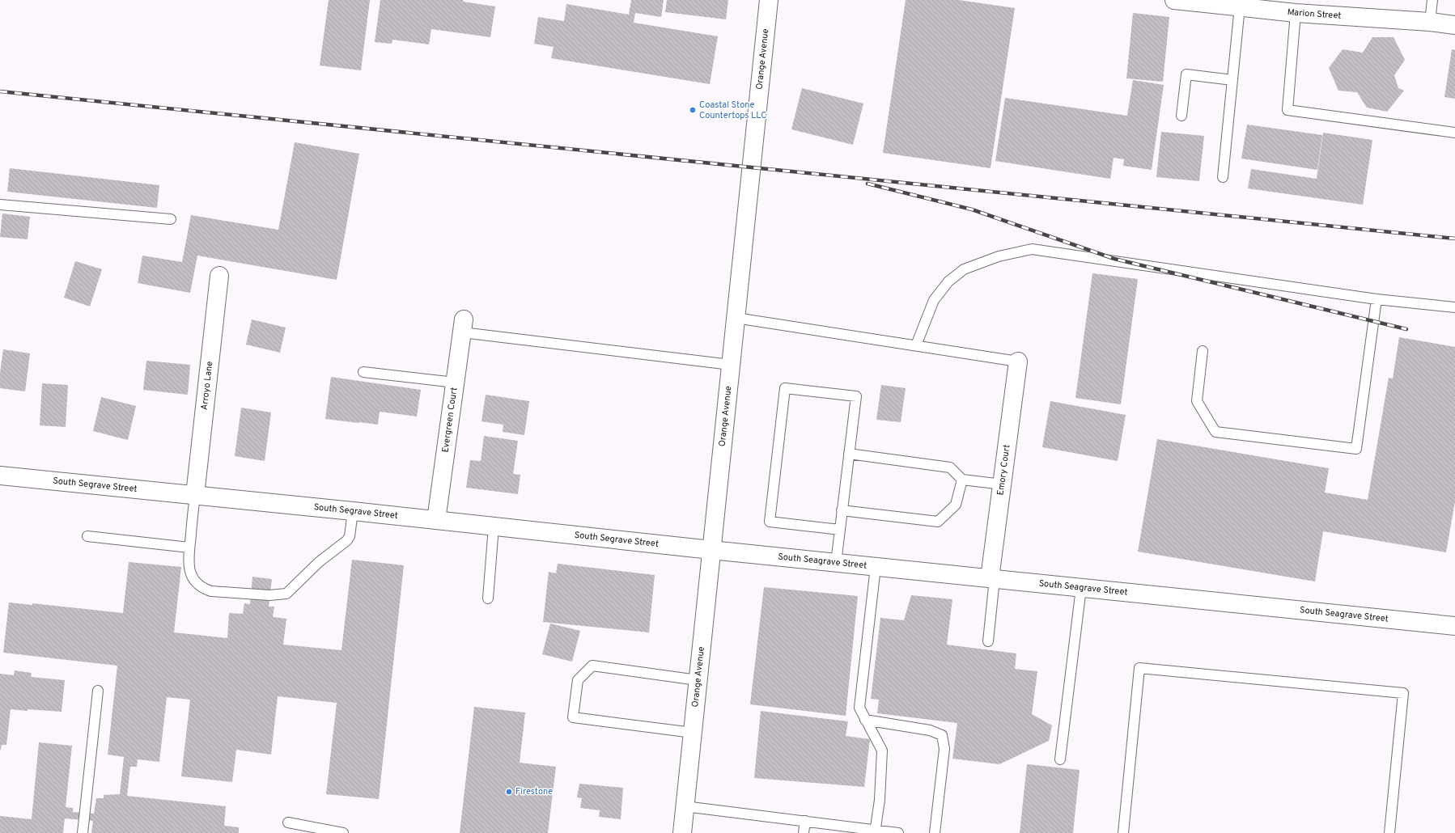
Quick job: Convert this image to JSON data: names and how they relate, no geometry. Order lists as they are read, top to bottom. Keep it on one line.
{"streets":{"street":["Marion Street","Orange Avenue","Arroyo Lane","Evergreen Court","Emory Court","South Segrave Street","South Seagrave Street"]},"crossings":[["Orange Avenue","South Segrave Street"],["Orange Avenue","South Seagrave Street"],["Arroyo Lane","South Segrave Street"],["Evergreen Court","South Segrave Street"],["Emory Court","South Seagrave Street"],["South Segrave Street","South Seagrave Street"]],"places":["Coastal Stone Countertops LLC","Firestone"]}
